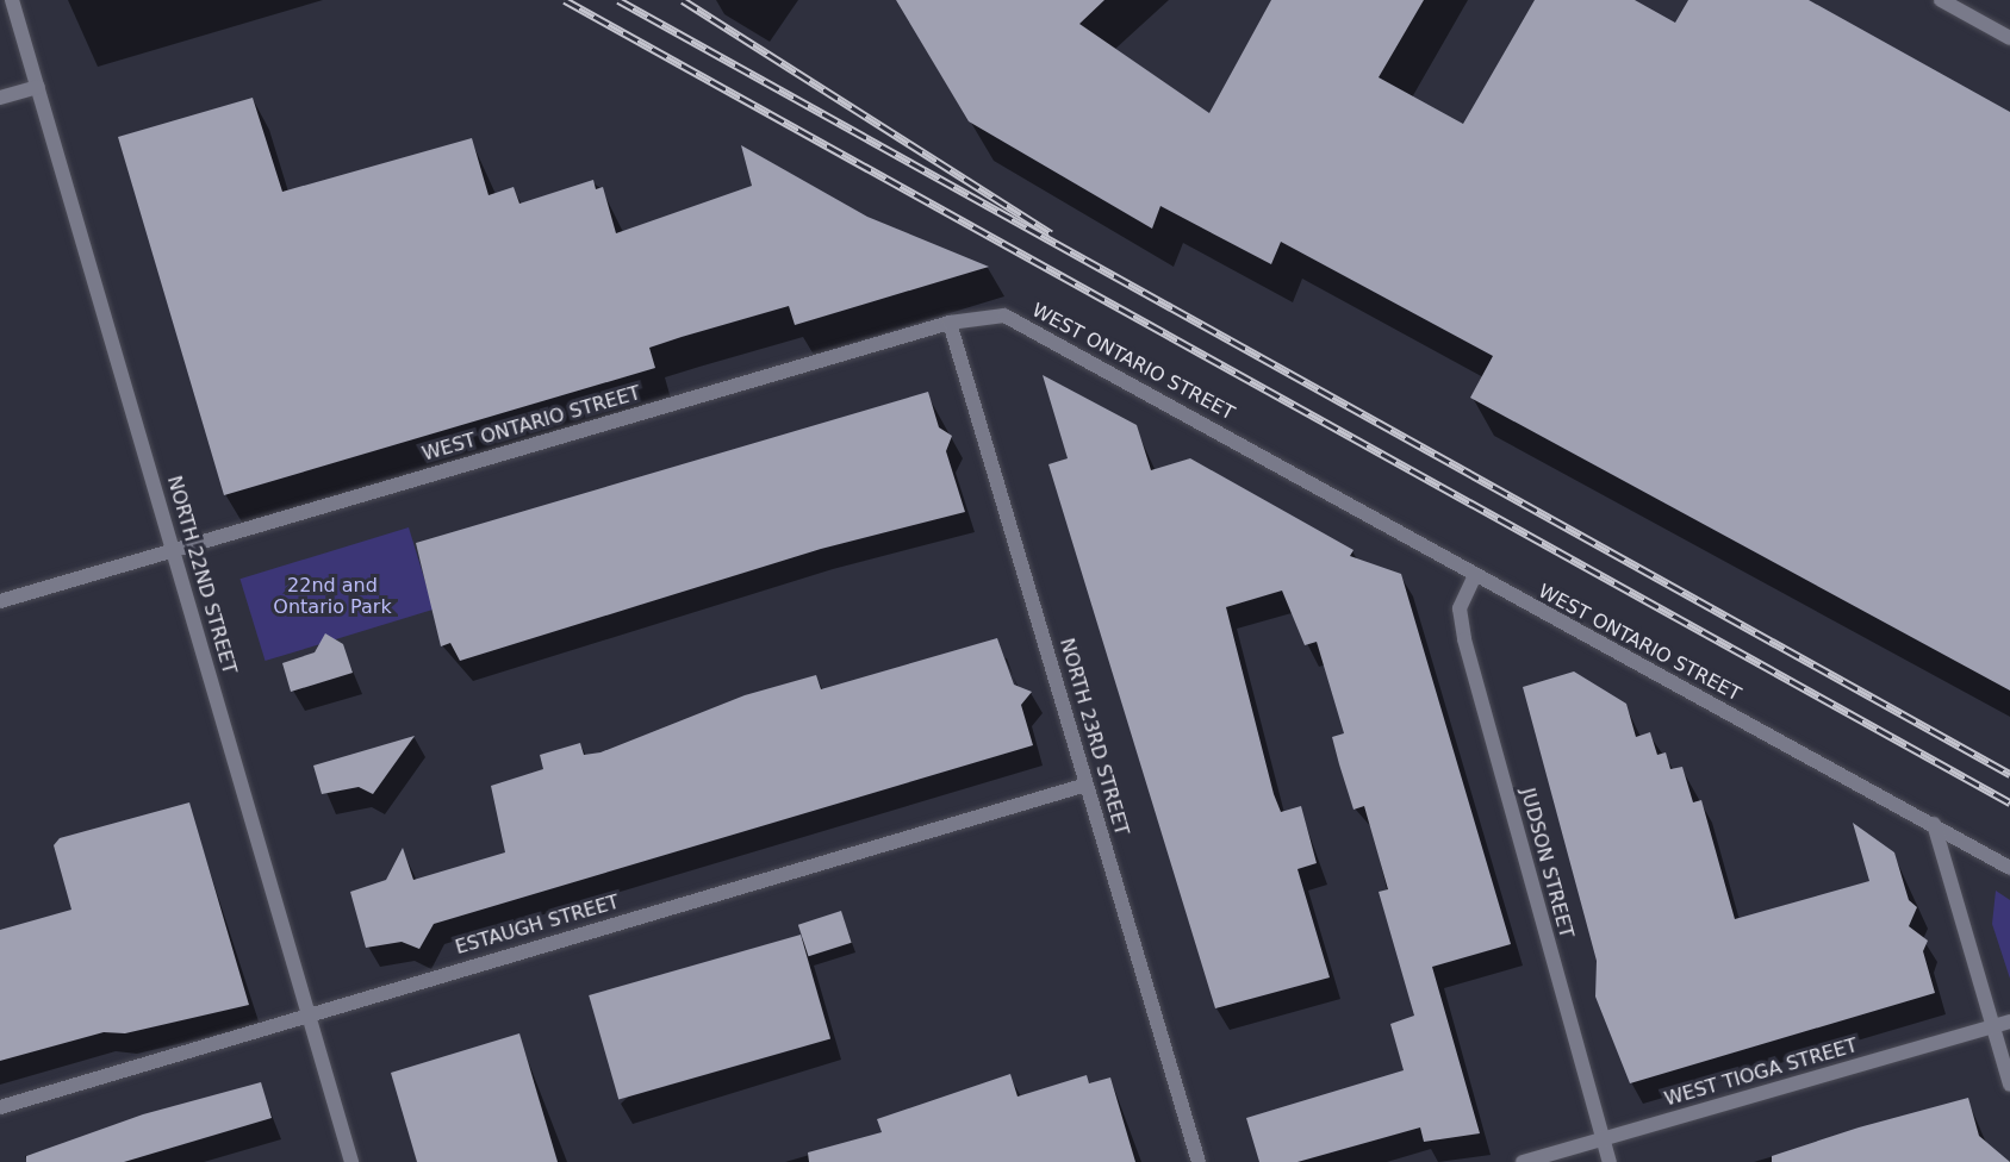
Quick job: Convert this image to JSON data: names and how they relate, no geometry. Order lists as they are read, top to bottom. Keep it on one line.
{"streets":{"street":["WEST ONTARIO STREET","NORTH 22ND STREET","NORTH 23RD STREET","JUDSON STREET","ESTAUGH STREET","WEST TIOGA STREET"]},"crossings":[["WEST ONTARIO STREET","NORTH 22ND STREET"],["WEST ONTARIO STREET","NORTH 23RD STREET"],["WEST ONTARIO STREET","JUDSON STREET"],["NORTH 22ND STREET","ESTAUGH STREET"],["NORTH 23RD STREET","ESTAUGH STREET"],["JUDSON STREET","WEST TIOGA STREET"]],"parks":["22nd and Ontario Park"]}
